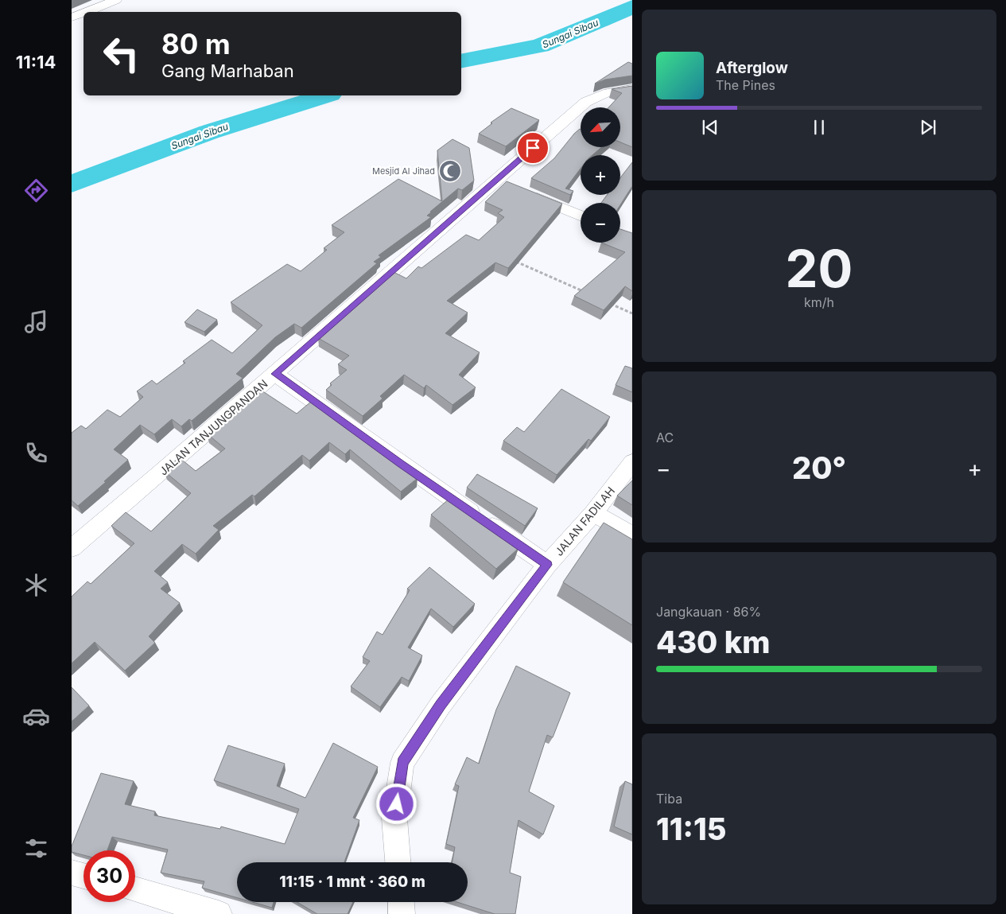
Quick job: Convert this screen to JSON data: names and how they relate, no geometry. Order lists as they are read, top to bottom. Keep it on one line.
{"streets":{"street":["JALAN TANJUNGPANDAN","JALAN FADILAH"]},"water":["Sungai Sibau"],"places":{"mosque":["Mesjid Al Jihad"]},"north":"bottom left","page":{"tabs":"11:14","turn":["80 m","Gang Marhaban"],"song":["Afterglow","The Pines"],"map_buttons":["+","−"],"tile":[["20","km/h"],"AC",["Jangkauan · 86%","430 km"],["Tiba","11:15"]],"heat":["−","20°","+"],"limit":"30","trip":"11:15 · 1 mnt · 360 m"}}
